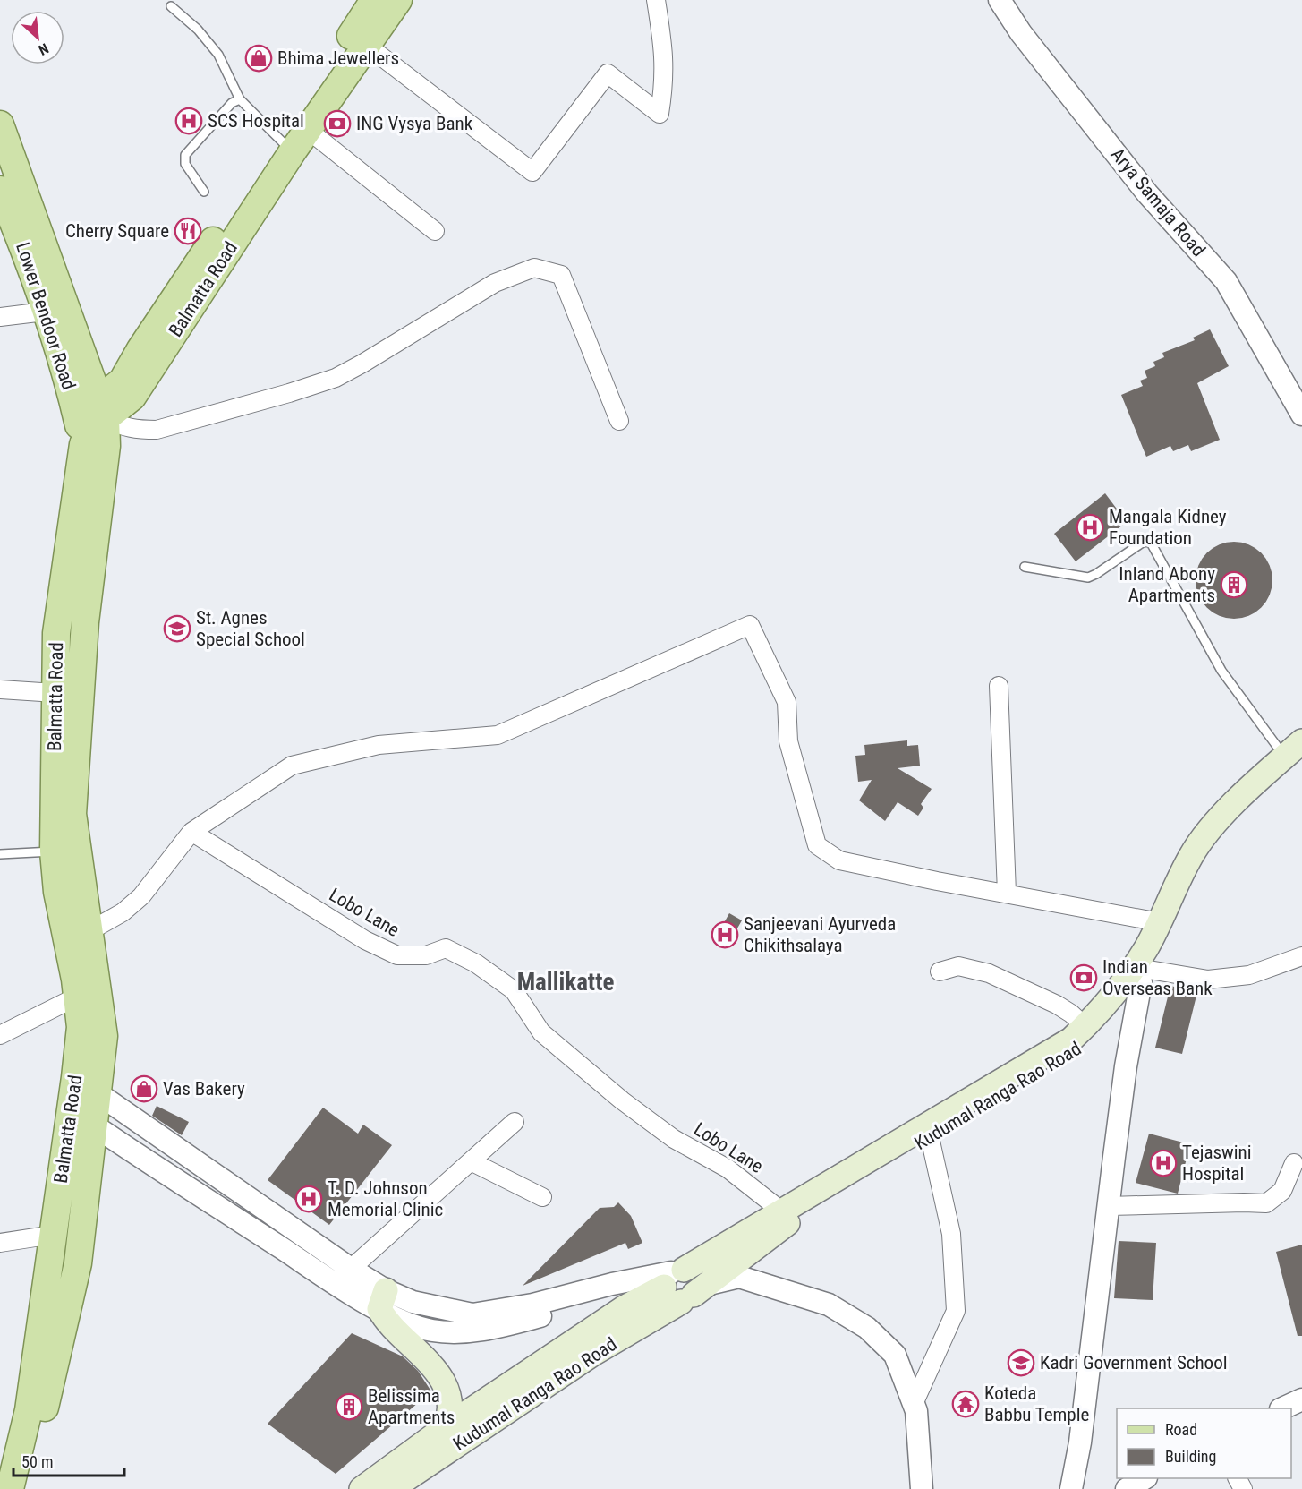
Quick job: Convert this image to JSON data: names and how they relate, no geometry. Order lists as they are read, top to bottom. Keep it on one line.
{"streets":{"main road":["Balmatta Road","Lower Bendoor Road","Kudumal Ranga Rao Road"],"street":["Arya Samaja Road","Lobo Lane"]},"crossings":[["Balmatta Road","Lower Bendoor Road"]],"districts":["Mallikatte"],"places":{"shop":["Bhima Jewellers","Vas Bakery"],"hospital":["SCS Hospital","Mangala Kidney Foundation","Sanjeevani Ayurveda Chikithsalaya","Tejaswini Hospital","T. D. Johnson Memorial Clinic"],"bank":["ING Vysya Bank","Indian Overseas Bank"],"restaurant":["Cherry Square"],"building":["Inland Abony Apartments","Belissima Apartments"],"school or university":["St. Agnes Special School","Kadri Government School"],"temple":["Koteda Babbu Temple"]},"legend":["Road","Building"],"scale_bar":"50 m","north":"bottom right"}
